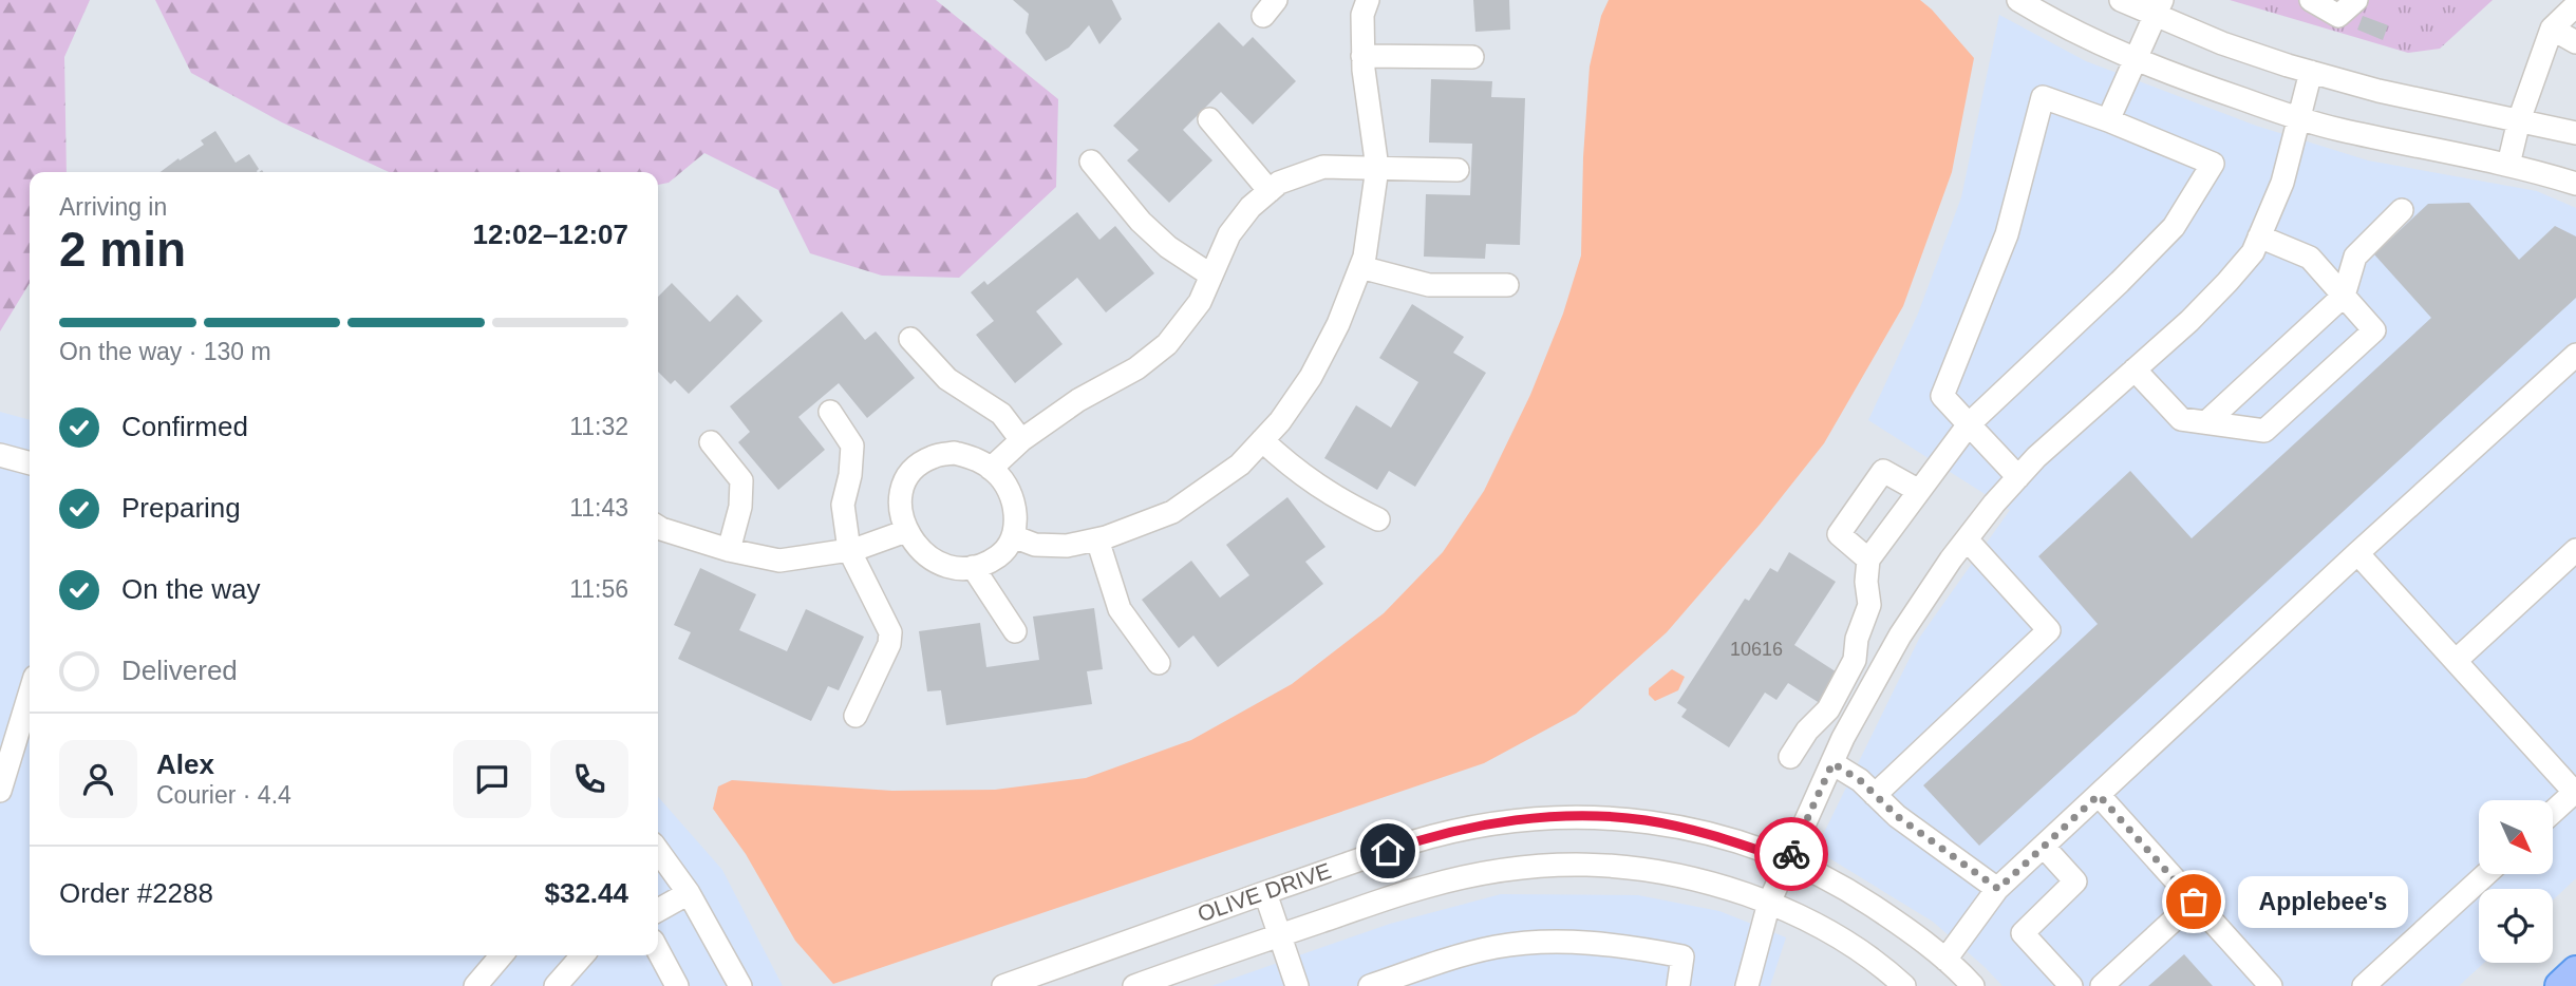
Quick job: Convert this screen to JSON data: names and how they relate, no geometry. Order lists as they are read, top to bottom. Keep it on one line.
{"streets":{"street":["OLIVE DRIVE"]},"places":["Applebee's"],"house_numbers":["10616"],"north":"bottom right","page":{"heading":["2 min","Arriving in","12:02–12:07"],"panel":["Alex","Courier · 4.4","Order #2288","$32.44"],"bar":"On the way · 130 m","list":[["Confirmed","11:32"],["Preparing","11:43"],["On the way","11:56"],"Delivered"],"bubble":"Applebee's"}}
